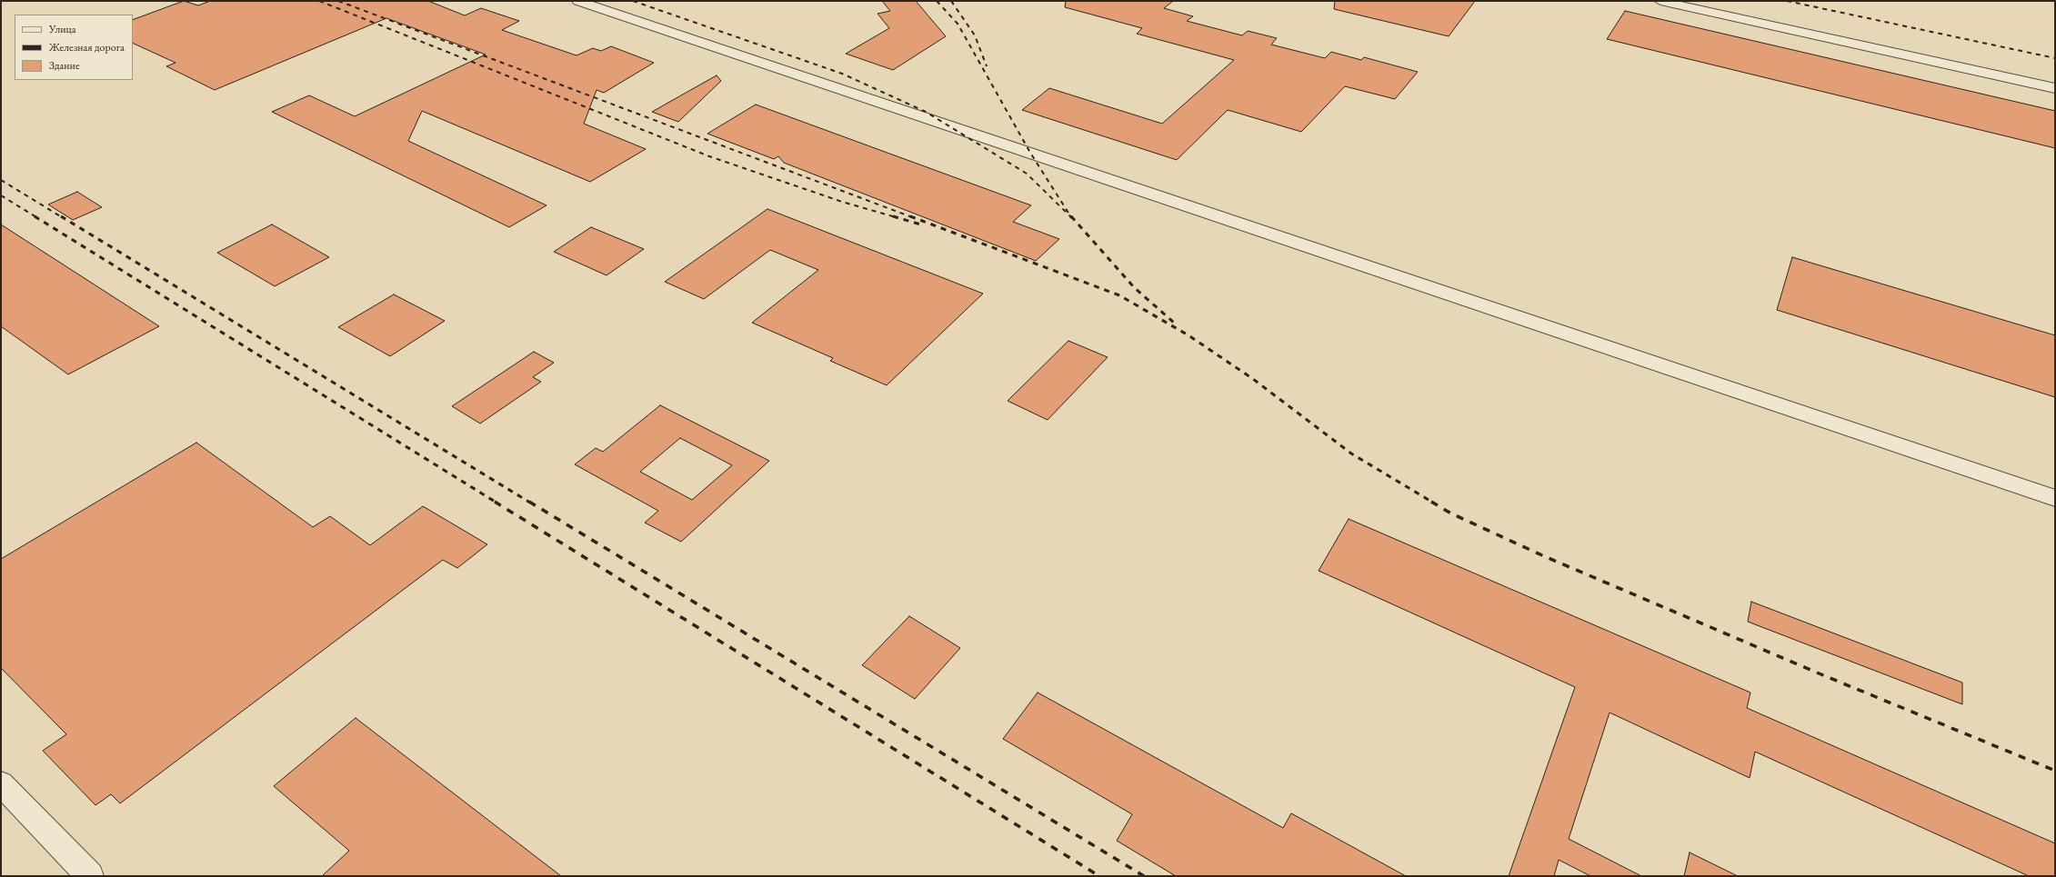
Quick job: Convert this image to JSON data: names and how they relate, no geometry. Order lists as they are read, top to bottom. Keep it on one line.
{"legend":["Улица","Железная дорога","Здание"]}
